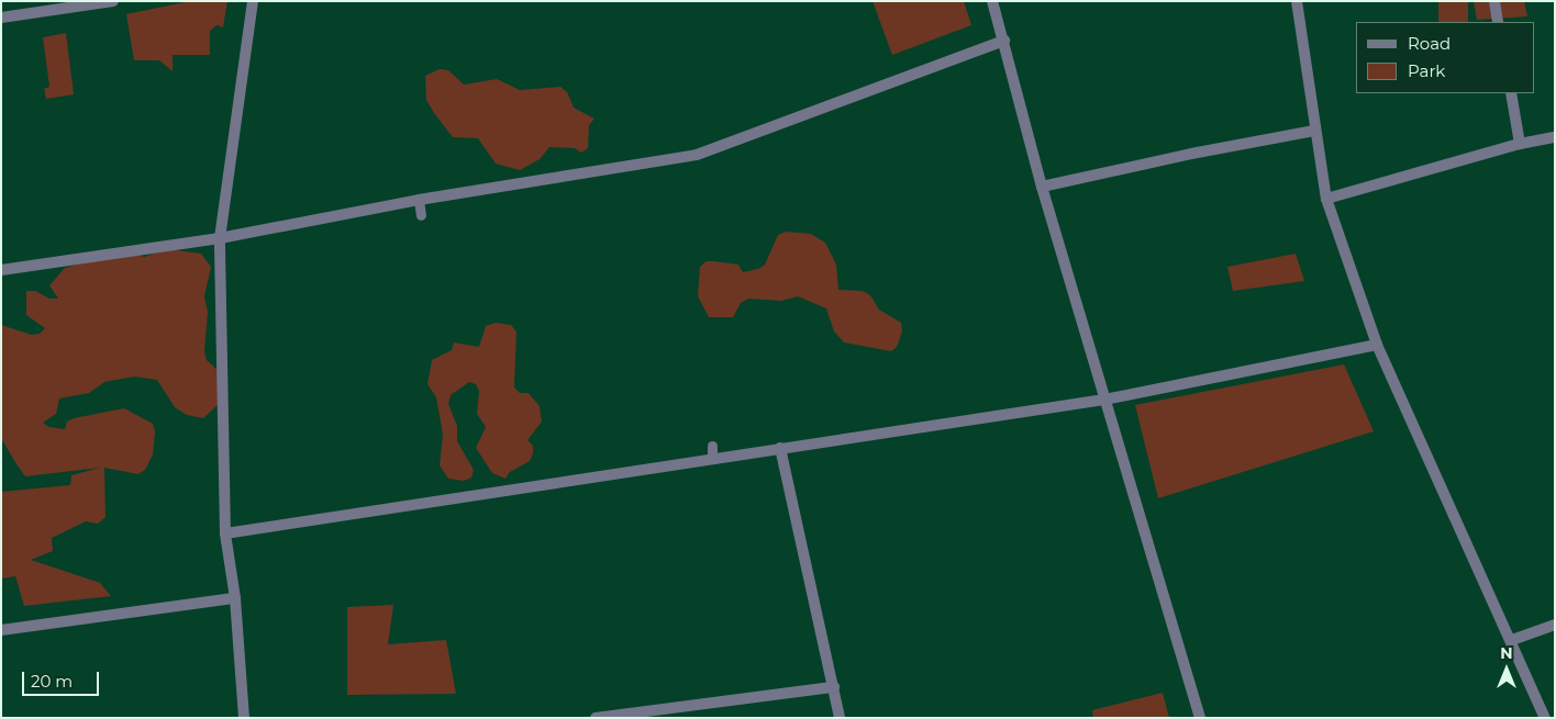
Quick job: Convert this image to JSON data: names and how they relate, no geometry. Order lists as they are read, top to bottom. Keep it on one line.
{"legend":["Road","Park"],"scale_bar":"20 m","north":"top"}
